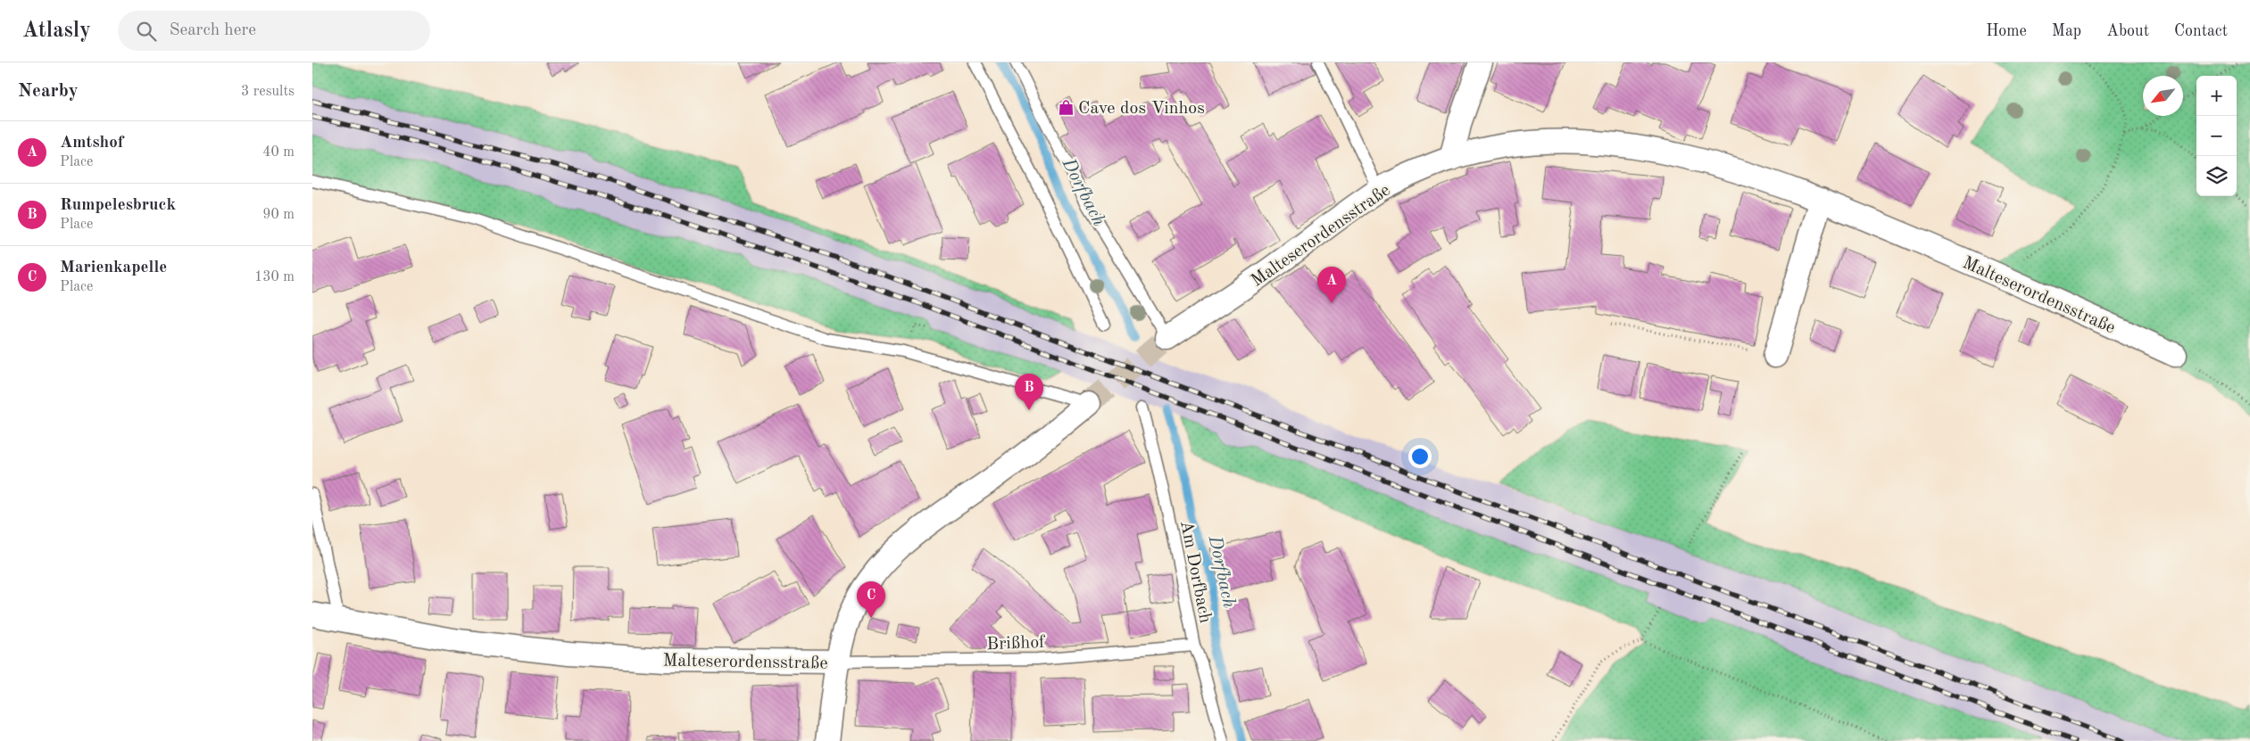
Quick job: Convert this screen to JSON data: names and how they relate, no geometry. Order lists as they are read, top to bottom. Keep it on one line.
{"streets":{"street":["Malteserordensstraße"],"lane":["Am Dorfbach","Brißhof"]},"crossings":[["Malteserordensstraße","Brißhof"],["Am Dorfbach","Brißhof"]],"water":["Dorfbach"],"places":{"shop":["Cave dos Vinhos"]},"north":"bottom left","page":{"header":"Atlasly","search":"Search here","nav":["Home","Map","About","Contact"],"heading":["Nearby","3 results"],"map_buttons":["+","−"],"list":[{"mark":"A","name":"Amtshof","note":"Place","value":"40 m"},{"mark":"B","name":"Rumpelesbruck","note":"Place","value":"90 m"},{"mark":"C","name":"Marienkapelle","note":"Place","value":"130 m"}],"pins":["A","B","C"]}}
